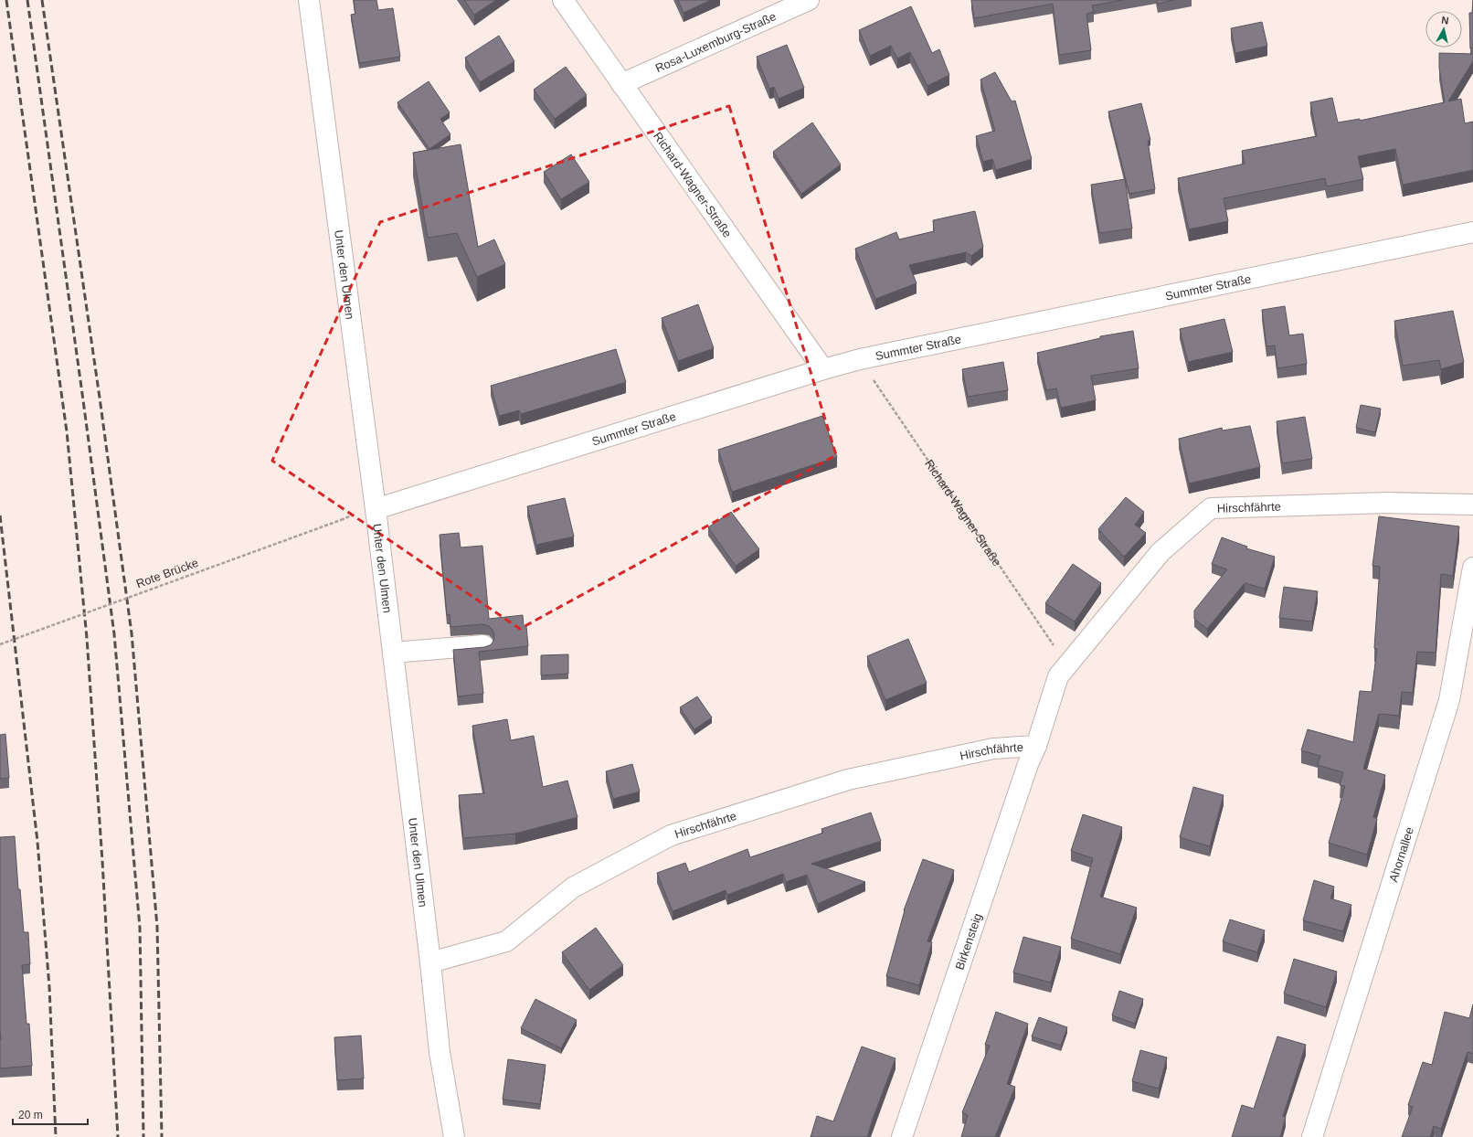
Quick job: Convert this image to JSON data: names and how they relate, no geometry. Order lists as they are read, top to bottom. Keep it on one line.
{"streets":{"street":["Rosa-Luxemburg-Straße","Richard-Wagner-Straße","Unter den Ulmen","Summter Straße","Hirschfährte","Ahornallee","Birkensteig"],"path":["Rote Brücke"]},"crossings":[["Rosa-Luxemburg-Straße","Richard-Wagner-Straße"],["Richard-Wagner-Straße","Summter Straße"],["Richard-Wagner-Straße","Hirschfährte"],["Unter den Ulmen","Summter Straße"],["Unter den Ulmen","Hirschfährte"],["Hirschfährte","Birkensteig"]],"scale_bar":"20 m","north":"top"}
